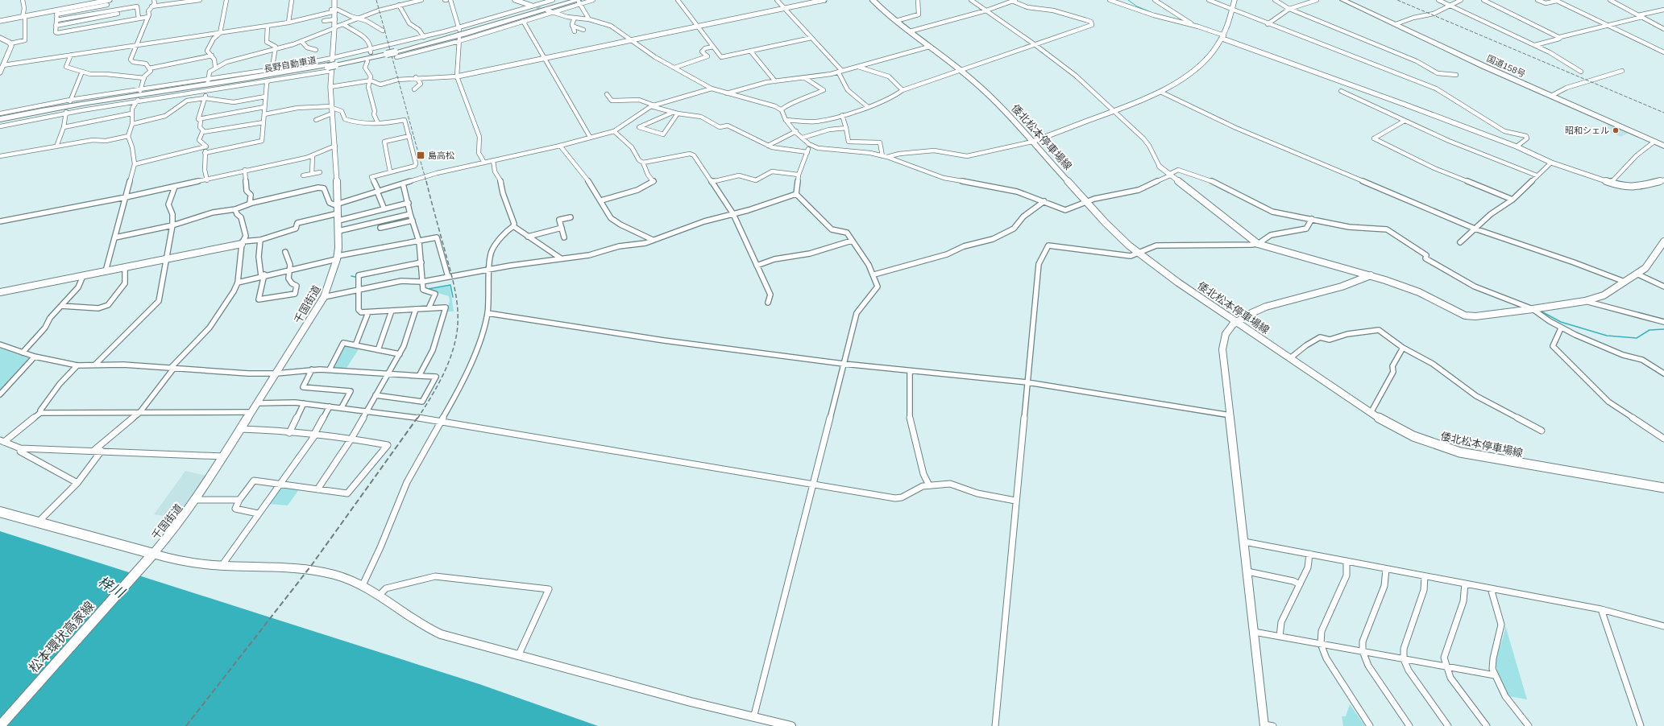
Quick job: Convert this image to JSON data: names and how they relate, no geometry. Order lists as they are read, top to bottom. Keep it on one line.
{"streets":{"highway":["長野自動車道","国道158号"],"main road":["倭北松本停車場線","松本環状高家線"],"street":["千国街道"]},"crossings":[["長野自動車道","千国街道"],["千国街道","松本環状高家線"]],"water":["梓川"],"places":{"other":["昭和シェル"],"transit":["島高松"]}}
